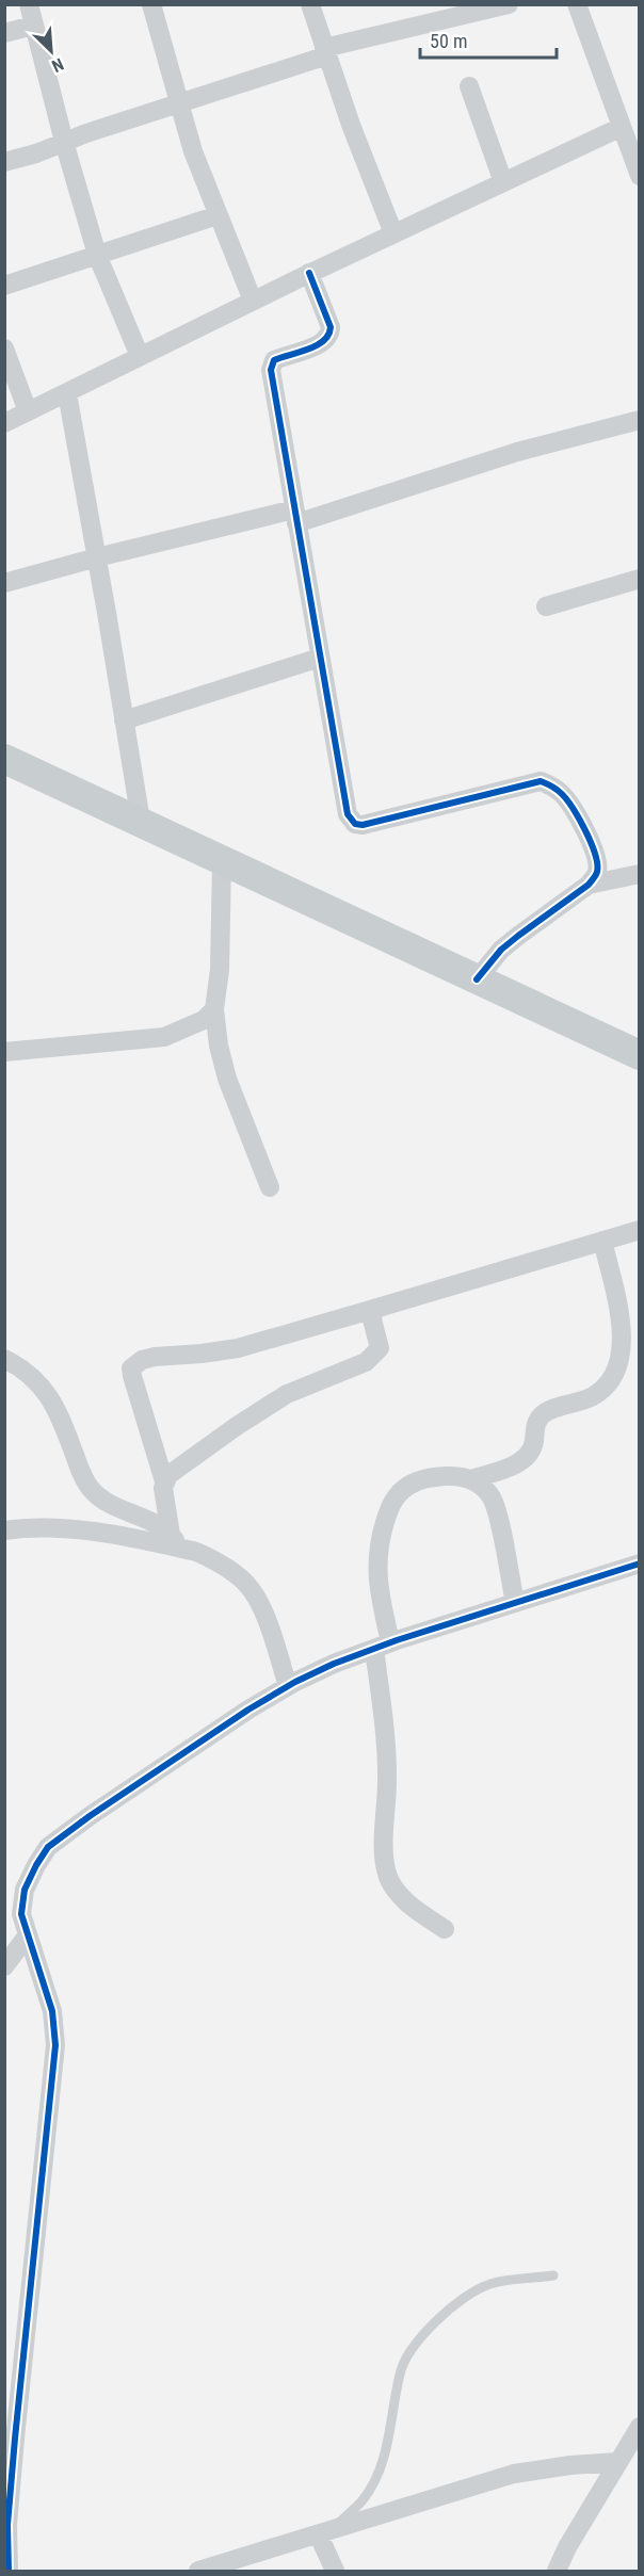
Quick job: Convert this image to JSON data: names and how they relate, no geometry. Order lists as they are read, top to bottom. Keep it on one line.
{"scale_bar":"50 m","north":"bottom right"}
